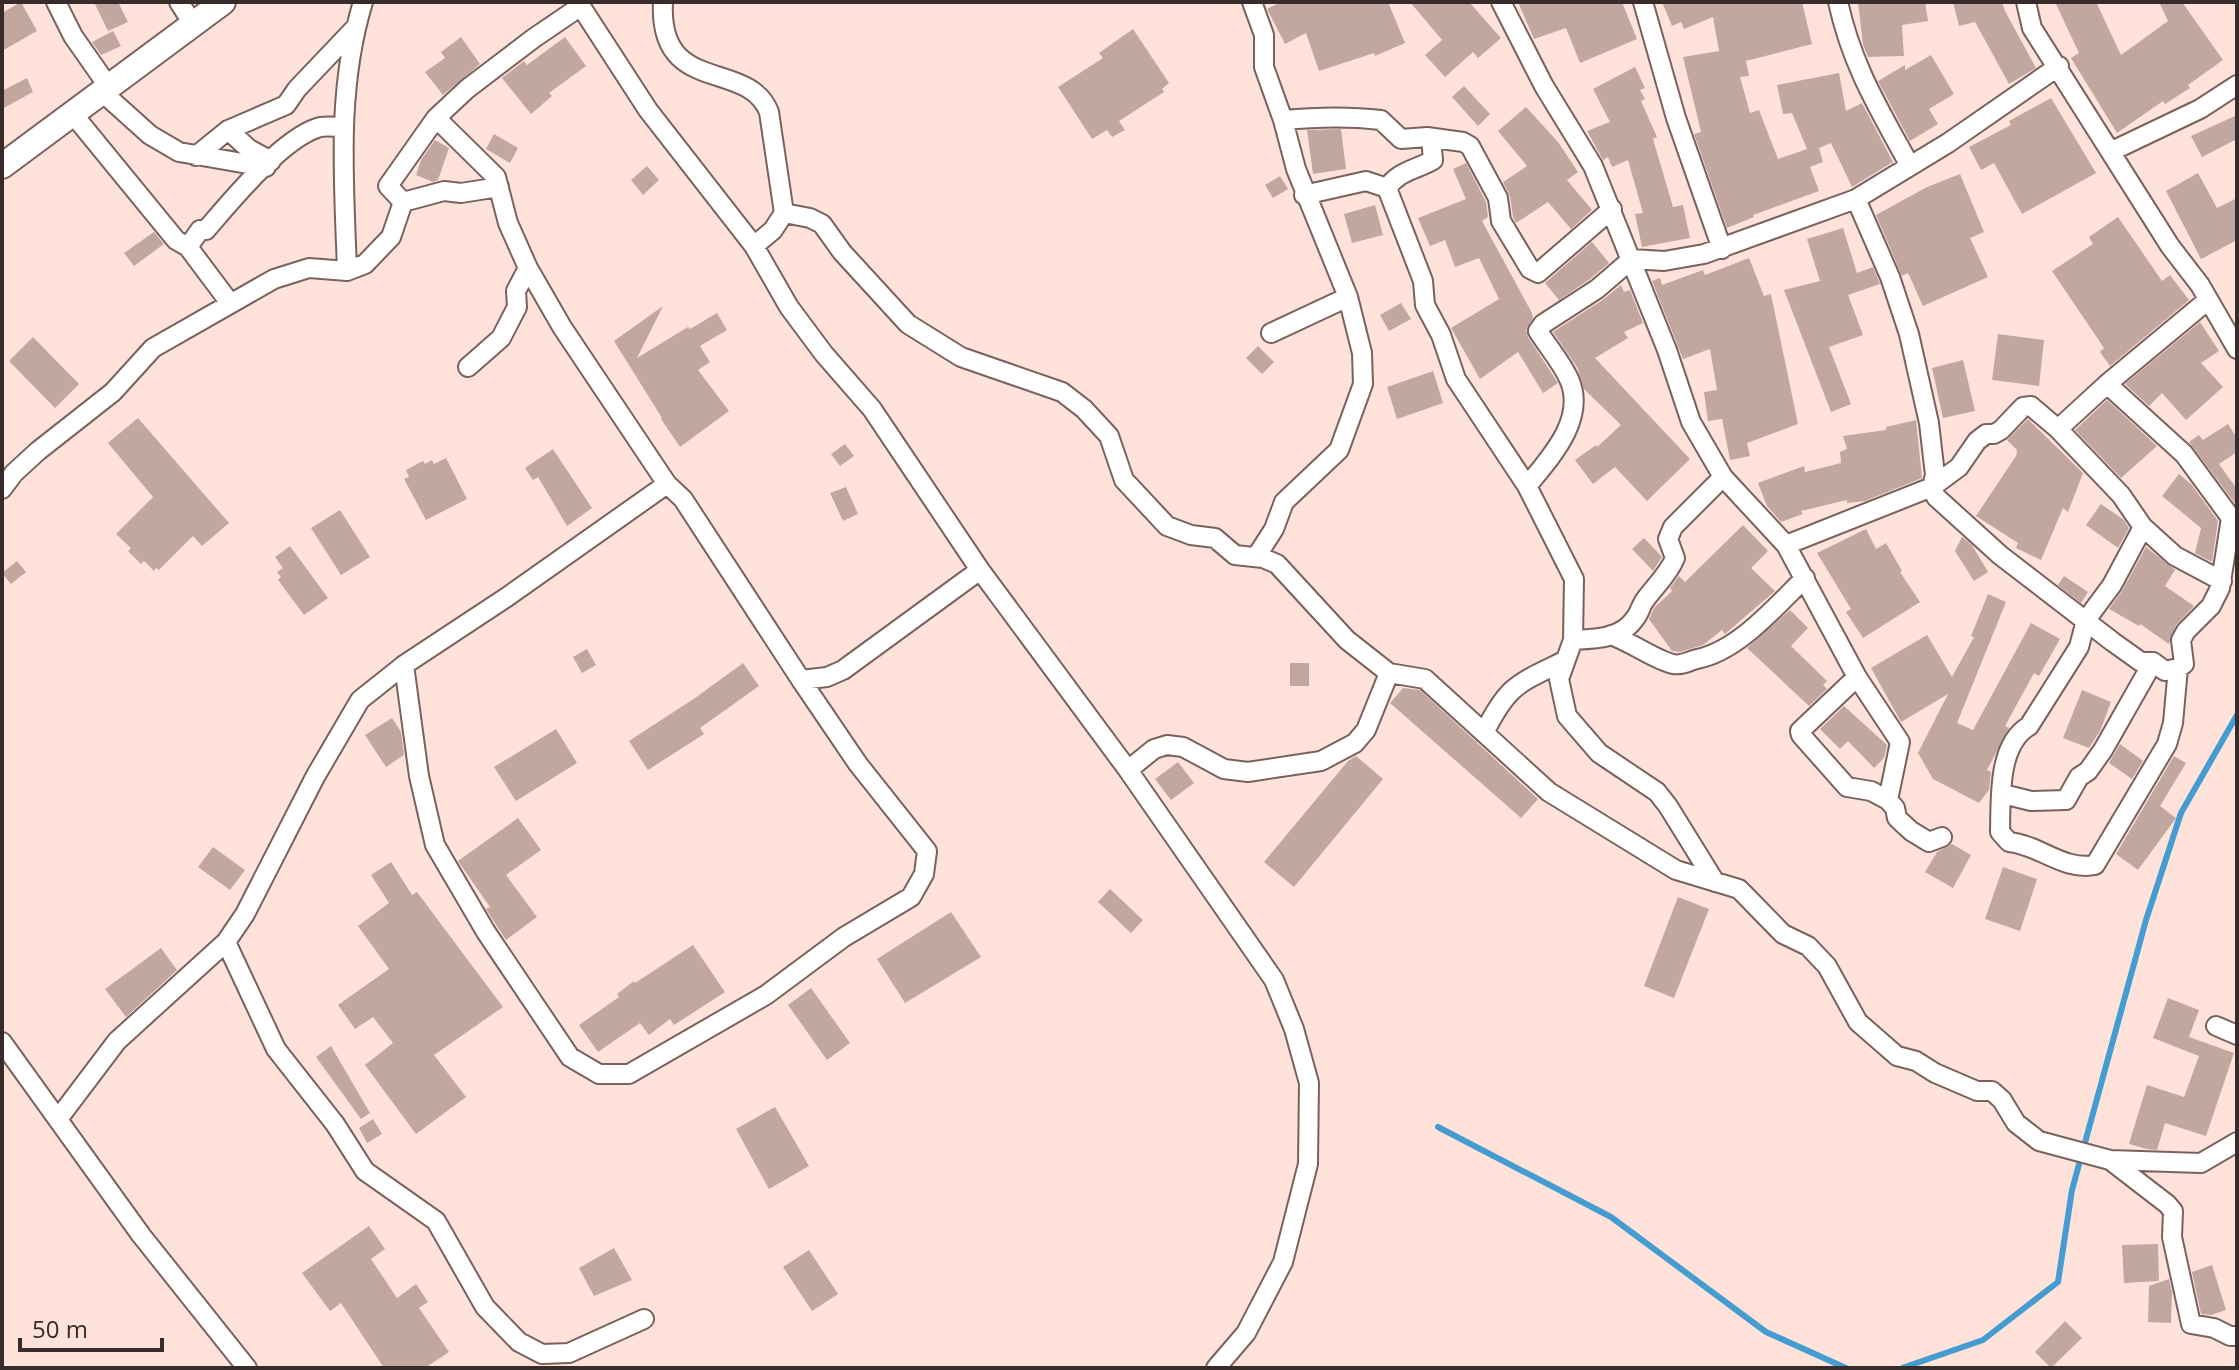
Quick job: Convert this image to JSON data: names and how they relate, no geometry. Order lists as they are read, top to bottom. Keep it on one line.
{"scale_bar":"50 m"}
